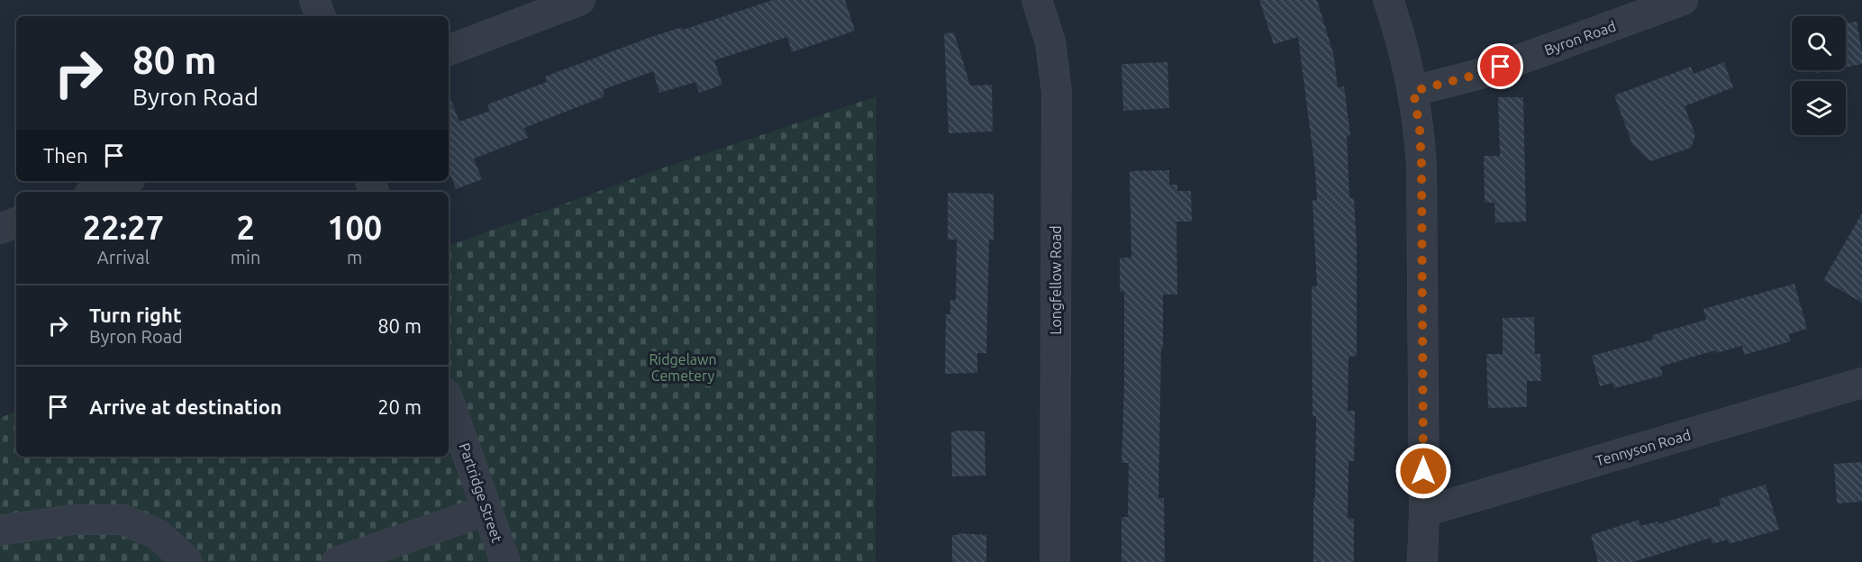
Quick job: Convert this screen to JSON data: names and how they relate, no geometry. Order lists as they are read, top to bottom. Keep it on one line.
{"streets":{"street":["Byron Road","Longfellow Road","Tennyson Road","Partridge Street"]},"parks":["Ridgelawn Cemetery"],"page":{"turn":["80 m","Byron Road"],"then":"Then","eta":["22:27","Arrival","2","min","100","m"],"list":[{"name":"Turn right","note":"Byron Road","value":"80 m"},{"name":"Arrive at destination","value":"20 m"}]}}
